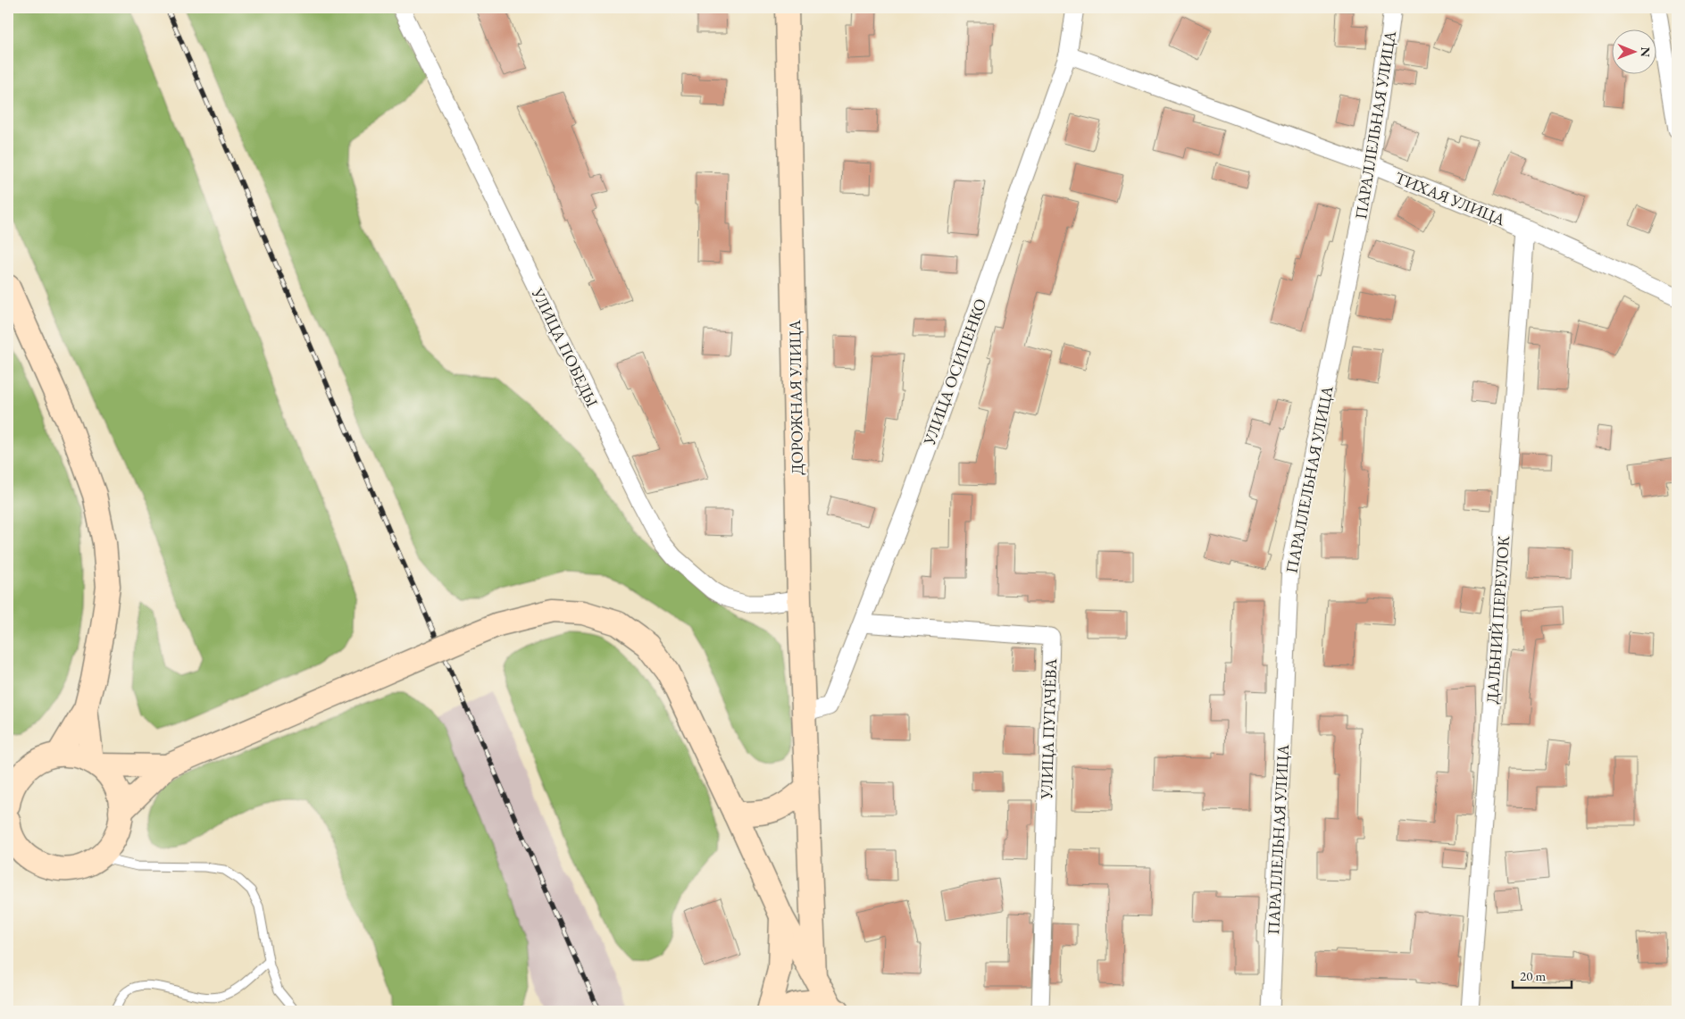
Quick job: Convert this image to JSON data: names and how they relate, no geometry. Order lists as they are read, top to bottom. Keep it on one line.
{"streets":{"main road":["ДОРОЖНАЯ УЛИЦА"],"street":["ПАРАЛЛЕЛЬНАЯ УЛИЦА","ТИХАЯ УЛИЦА","УЛИЦА ПОБЕДЫ","УЛИЦА ОСИПЕНКО","ДАЛЬНИЙ ПЕРЕУЛОК","УЛИЦА ПУГАЧЁВА"]},"crossings":[["ПАРАЛЛЕЛЬНАЯ УЛИЦА","ТИХАЯ УЛИЦА"],["ТИХАЯ УЛИЦА","УЛИЦА ОСИПЕНКО"],["ТИХАЯ УЛИЦА","ДАЛЬНИЙ ПЕРЕУЛОК"],["УЛИЦА ПОБЕДЫ","ДОРОЖНАЯ УЛИЦА"],["УЛИЦА ОСИПЕНКО","ДОРОЖНАЯ УЛИЦА"],["УЛИЦА ОСИПЕНКО","УЛИЦА ПУГАЧЁВА"]],"scale_bar":"20 m","north":"right"}
